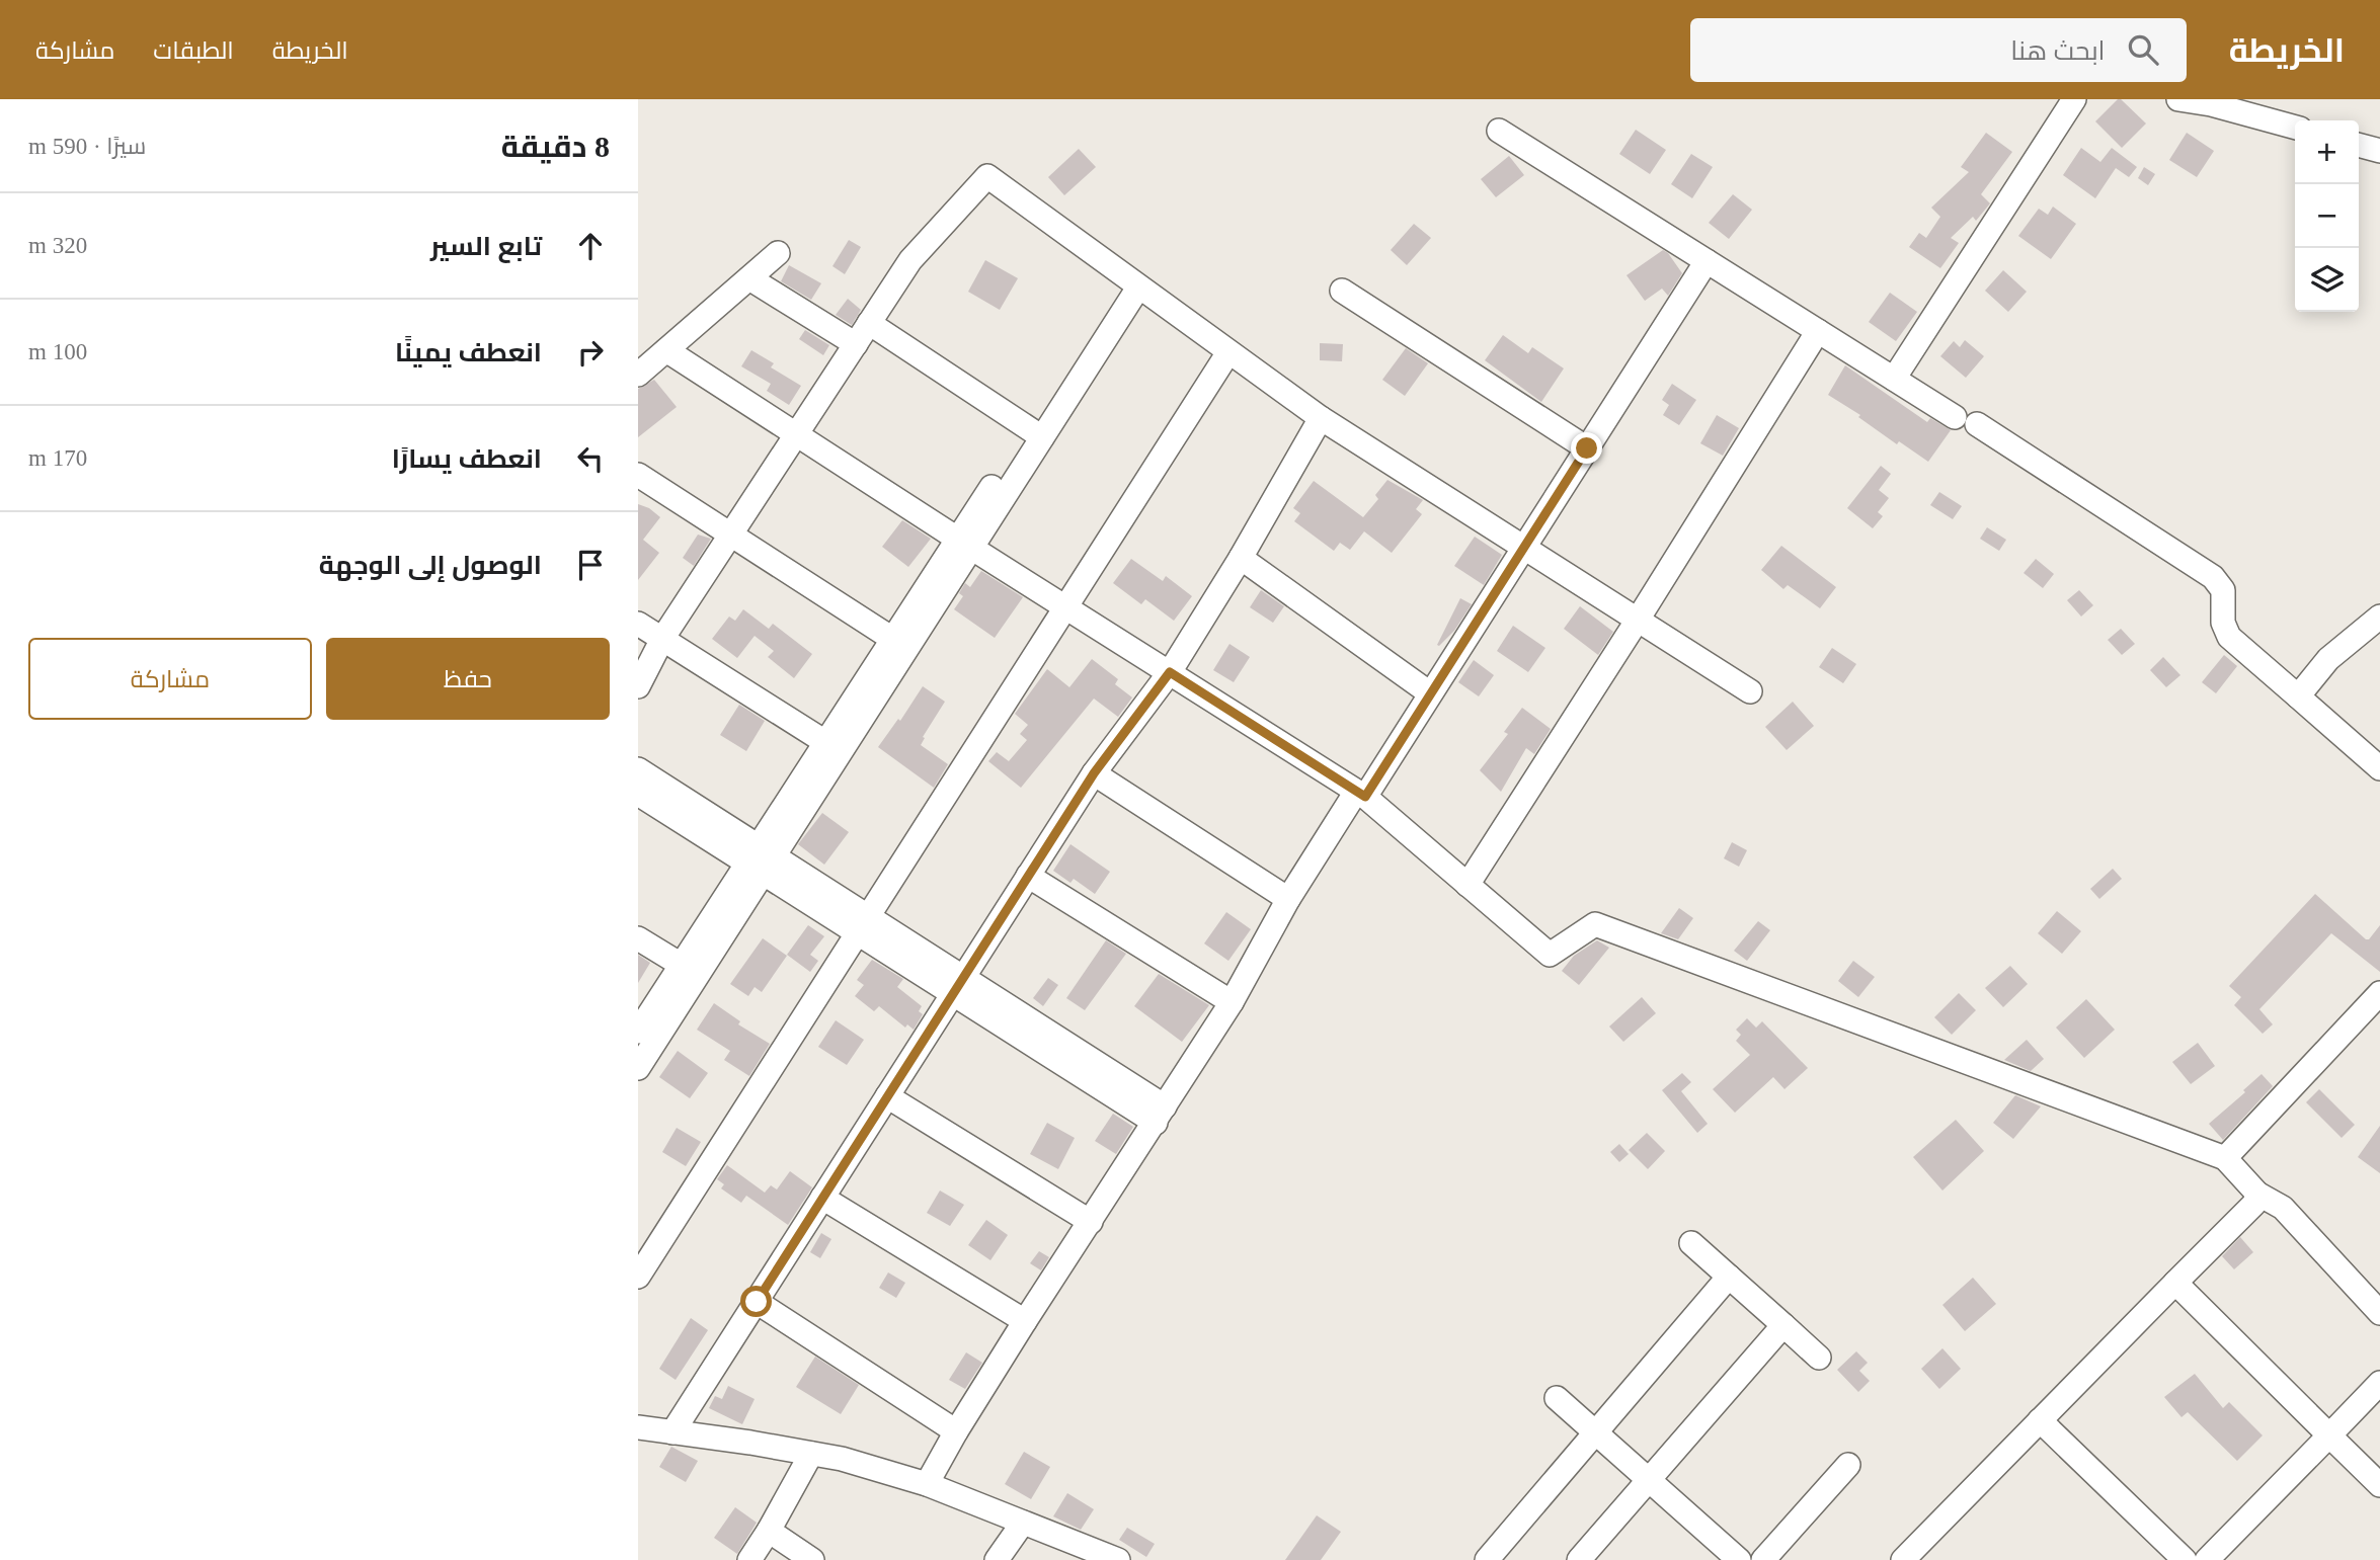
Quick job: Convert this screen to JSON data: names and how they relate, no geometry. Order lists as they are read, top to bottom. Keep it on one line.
{"page":{"header":"الخريطة","search":"ابحث هنا","nav":["الخريطة","الطبقات","مشاركة"],"heading":["8 دقيقة","سيرًا · 590 m"],"map_buttons":["+","−"],"list":[["تابع السير","320 m"],["انعطف يمينًا","100 m"],["انعطف يسارًا","170 m"],"الوصول إلى الوجهة"],"buttons":["حفظ","مشاركة"]}}
